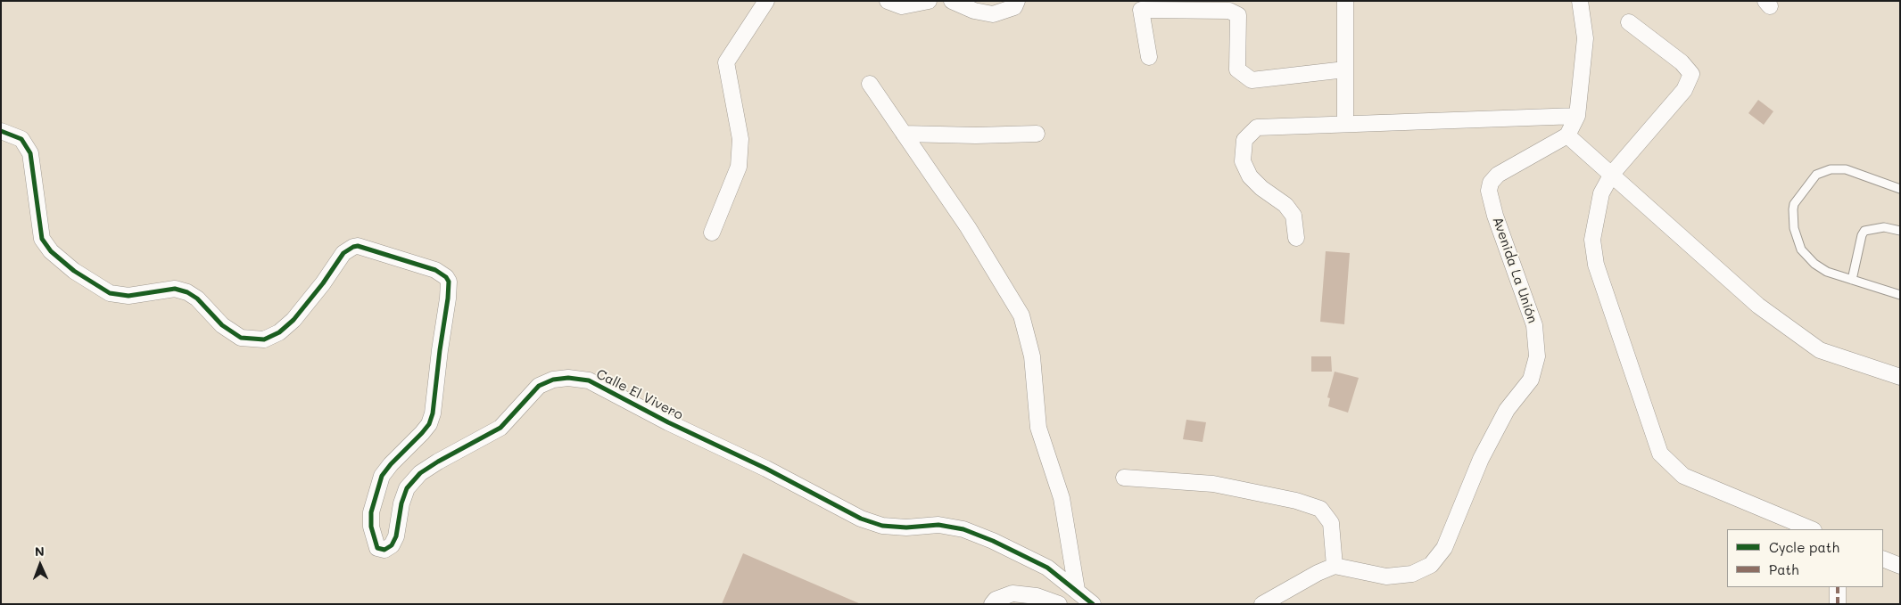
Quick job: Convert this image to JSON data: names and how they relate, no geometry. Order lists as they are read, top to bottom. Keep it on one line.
{"streets":{"street":["Avenida La Unión","Calle El Vivero"]},"legend":["Cycle path","Path"],"north":"top"}
